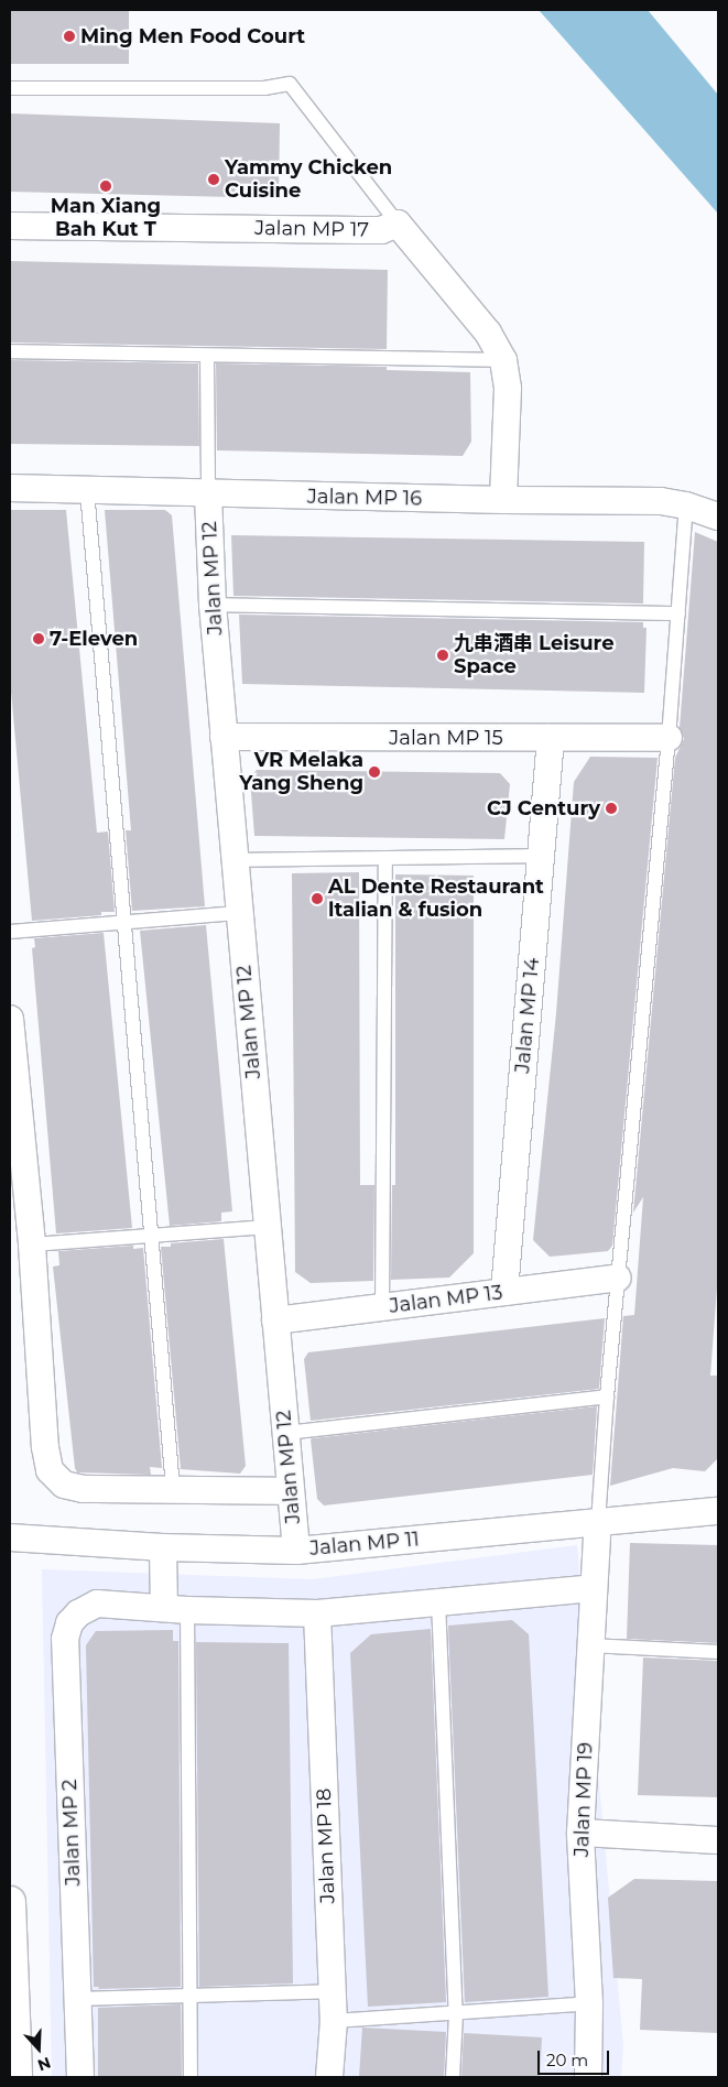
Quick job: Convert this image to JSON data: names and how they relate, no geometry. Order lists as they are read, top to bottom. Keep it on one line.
{"streets":{"street":["Jalan MP 17","Jalan MP 16","Jalan MP 12","Jalan MP 15","Jalan MP 14","Jalan MP 13","Jalan MP 11","Jalan MP 19","Jalan MP 2","Jalan MP 18"]},"crossings":[["Jalan MP 17","Jalan MP 16"],["Jalan MP 16","Jalan MP 12"],["Jalan MP 12","Jalan MP 15"],["Jalan MP 12","Jalan MP 13"],["Jalan MP 12","Jalan MP 11"],["Jalan MP 15","Jalan MP 14"],["Jalan MP 14","Jalan MP 13"],["Jalan MP 11","Jalan MP 19"]],"places":["Ming Men Food Court","Yammy Chicken Cuisine","Man Xiang Bah Kut T","7-Eleven","九串酒串 Leisure Space","VR Melaka Yang Sheng","CJ Century","AL Dente Restaurant ltalian & fusion"],"scale_bar":"20 m","north":"bottom"}
